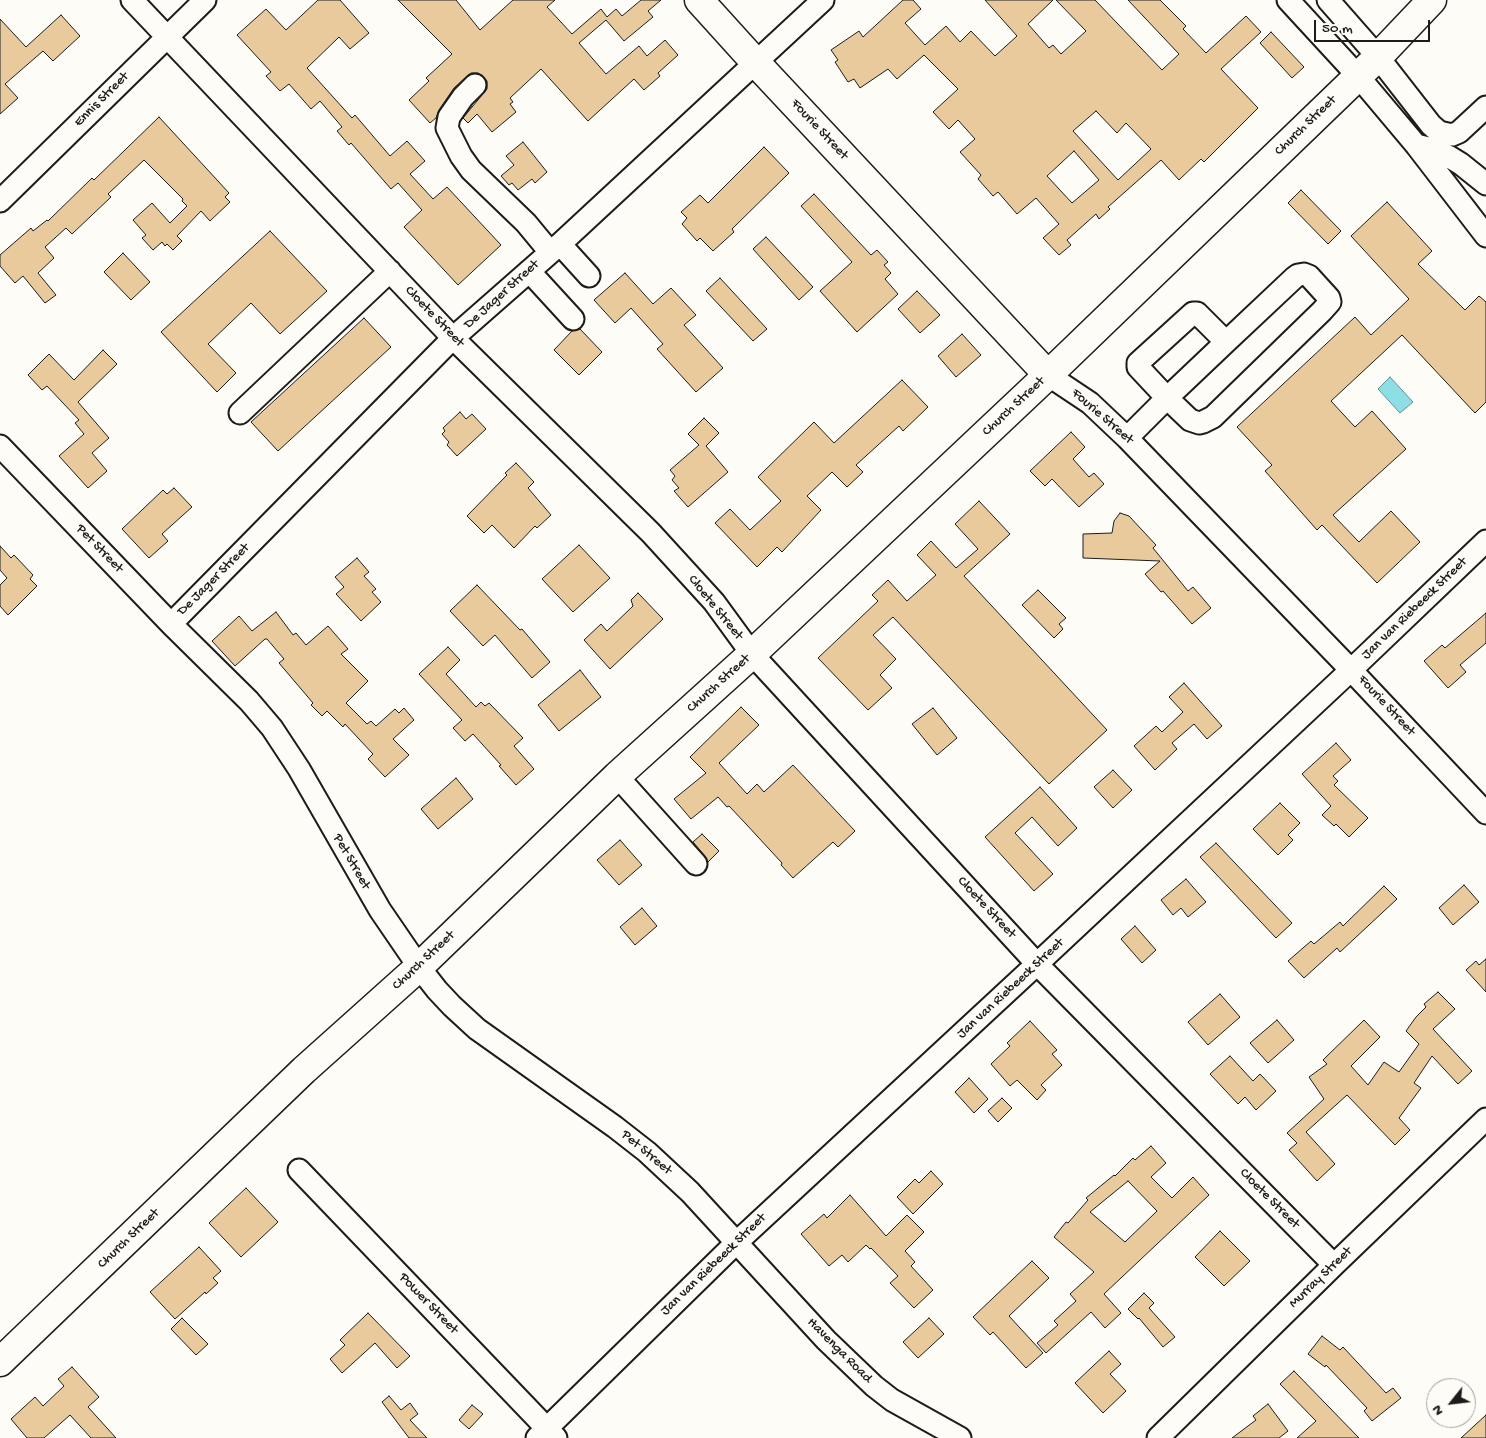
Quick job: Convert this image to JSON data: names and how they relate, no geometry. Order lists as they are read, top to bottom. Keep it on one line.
{"streets":{"highway":["Church Street","Fourie Street"],"street":["Ennis Street","De Jager Street","Cloete Street","Pet Street","Jan van Riebeeck Street","Murray Street","Power Street","Havenga Road"]},"crossings":[["Ennis Street","Cloete Street"],["Church Street","Fourie Street"],["Church Street","Cloete Street"],["Church Street","Pet Street"],["Fourie Street","De Jager Street"],["Fourie Street","Jan van Riebeeck Street"],["De Jager Street","Cloete Street"],["De Jager Street","Pet Street"],["Cloete Street","Jan van Riebeeck Street"],["Cloete Street","Murray Street"],["Pet Street","Jan van Riebeeck Street"],["Pet Street","Havenga Road"],["Jan van Riebeeck Street","Power Street"],["Jan van Riebeeck Street","Havenga Road"]],"scale_bar":"50 m","north":"bottom left"}
